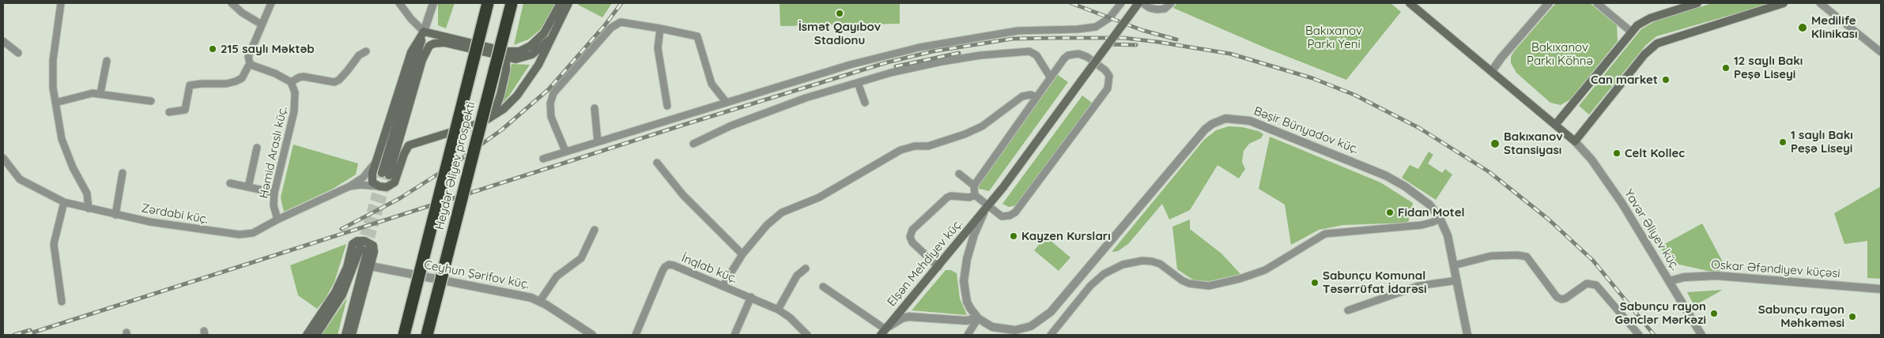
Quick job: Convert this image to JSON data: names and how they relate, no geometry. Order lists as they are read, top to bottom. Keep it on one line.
{"streets":{"highway":["Heydər Əliyev prospekti"],"main road":["Elşən Mehdiyev küç."],"street":["Bəşir Bünyadov küç.","Həmid Araslı küç.","Zərdabi küç.","Yavər Əliyev küç.","İnqlab küç.","Oskar Əfəndiyev küçəsi","Ceyhun Şərifov küç."]},"crossings":[["Həmid Araslı küç.","Zərdabi küç."],["Yavər Əliyev küç.","Oskar Əfəndiyev küçəsi"]],"parks":["Bakıxanov Parkı Yeni","Bakıxanov Parkı Köhnə"],"places":["İsmət Qayıbov Stadionu","Medilife Klinikası","215 saylı Məktəb","12 saylı Bakı Peşə Liseyi","Can market","1 saylı Bakı Peşə Liseyi","Bakıxanov Stansiyası","Celt Kollec","Fidan Motel","Kayzen Kursları","Sabunçu Komunal Təsərrüfat İdarəsi","Sabunçu rayon Gənclər Mərkəzi","Sabunçu rayon Məhkəməsi"]}
